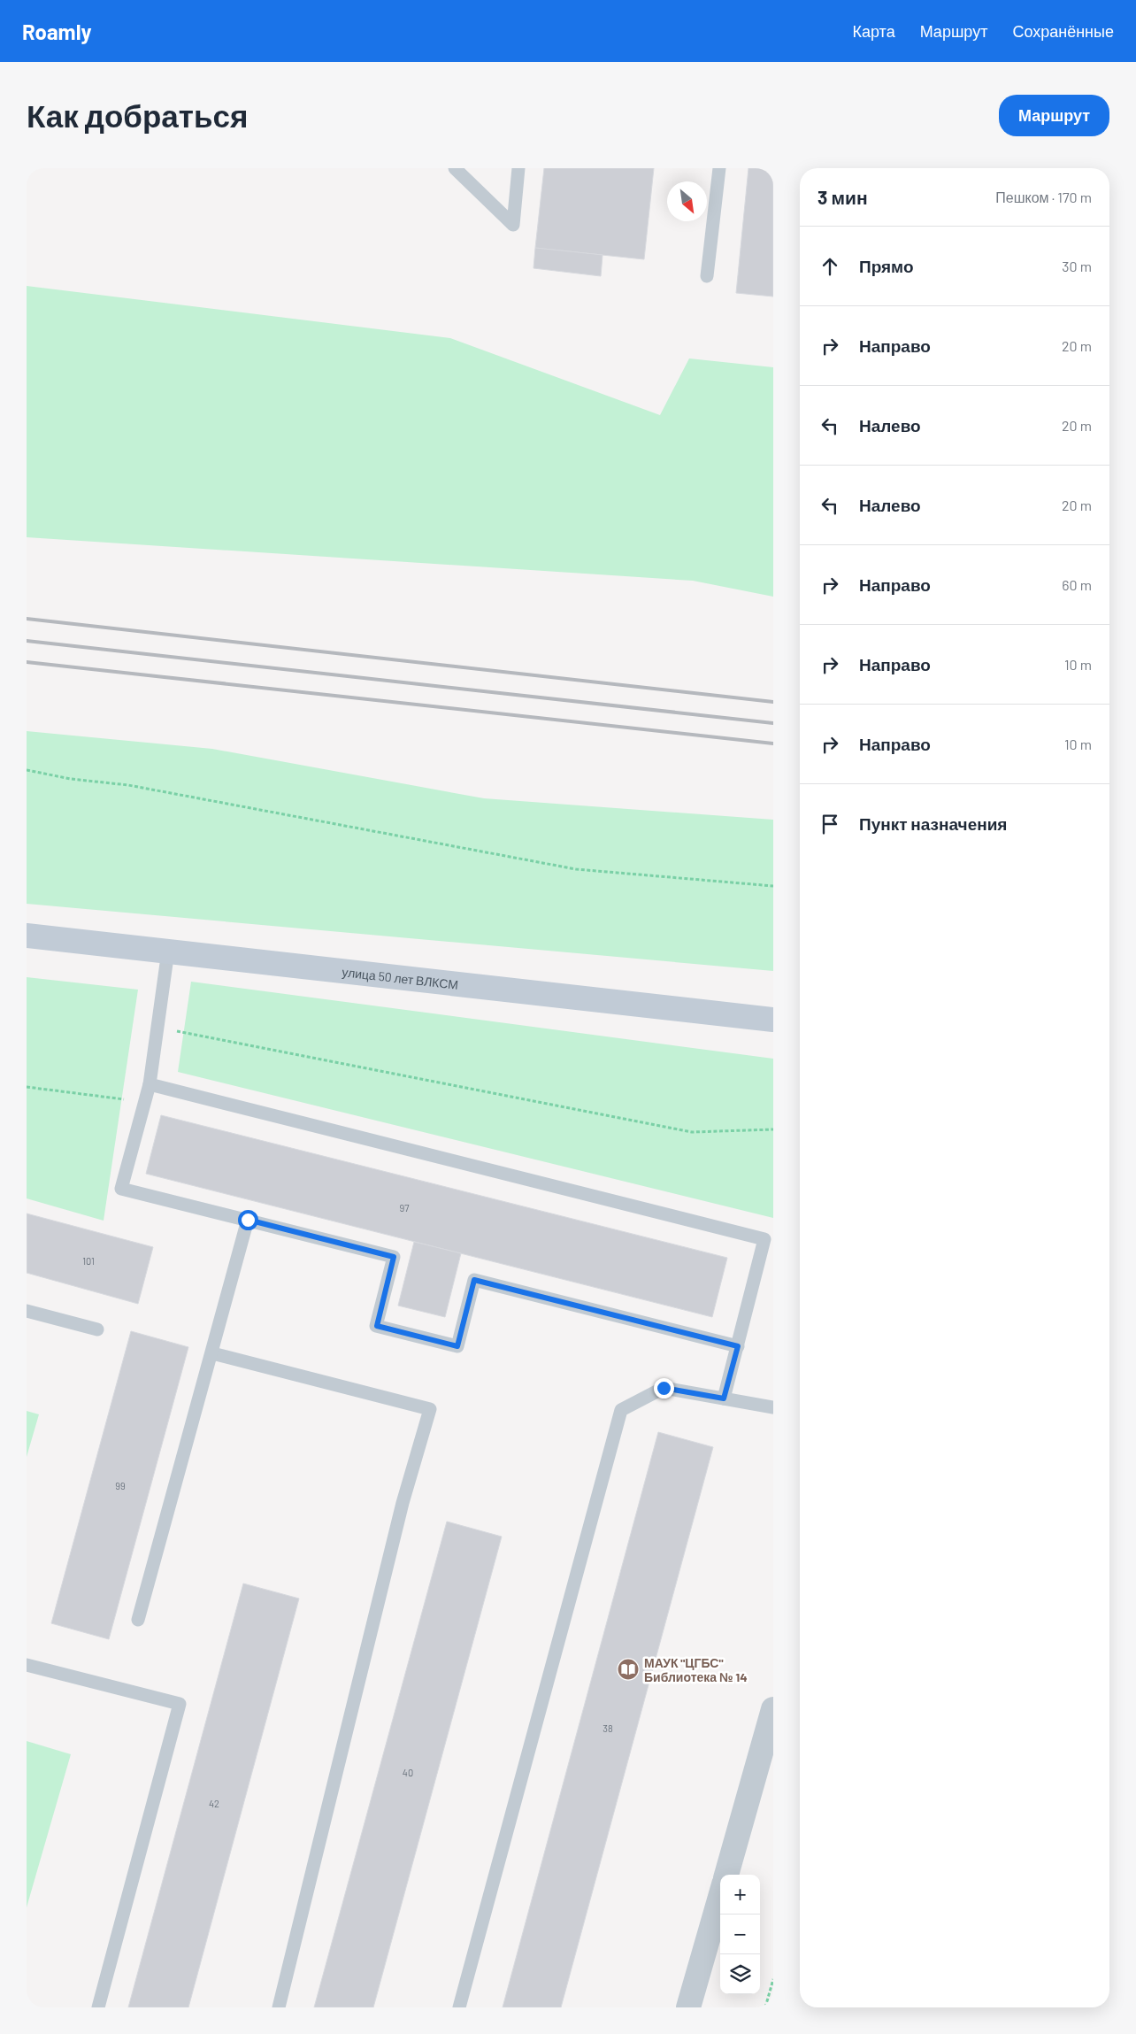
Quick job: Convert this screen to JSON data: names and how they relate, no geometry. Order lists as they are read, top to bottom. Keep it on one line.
{"streets":{"street":["улица 50 лет ВЛКСМ"]},"places":{"library":["МАУК \"ЦГБС\" Библиотека № 14"]},"house_numbers":["97","101","99","38","40","42"],"north":"bottom right","page":{"header":"Roamly","nav":["Карта","Маршрут","Сохранённые"],"buttons":"Маршрут","title":"Как добраться","heading":["3 мин","Пешком · 170 m"],"list":[["Прямо","30 m"],["Направо","20 m"],["Налево","20 m"],["Налево","20 m"],["Направо","60 m"],["Направо","10 m"],["Направо","10 m"],"Пункт назначения"],"map_buttons":["+","−"]}}
